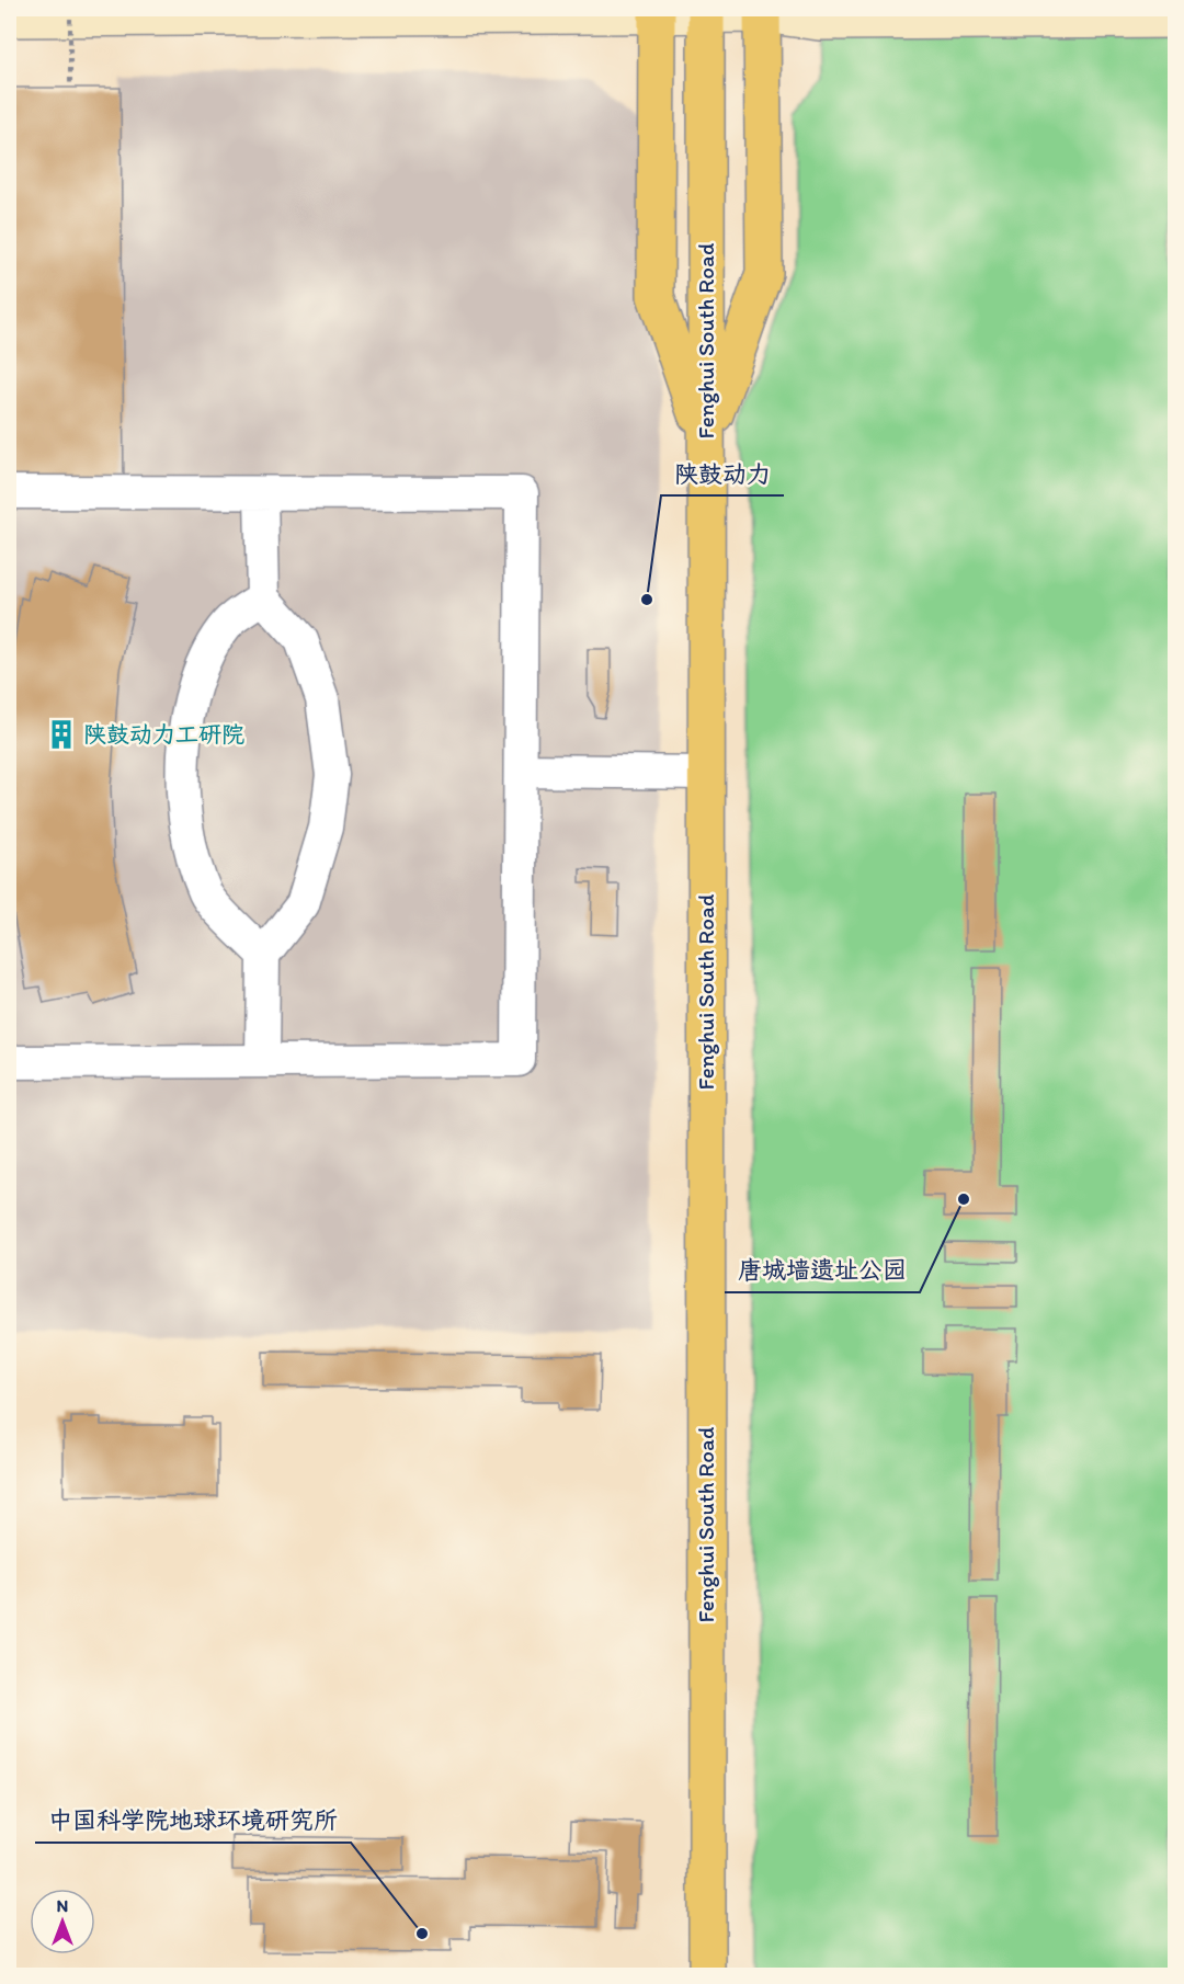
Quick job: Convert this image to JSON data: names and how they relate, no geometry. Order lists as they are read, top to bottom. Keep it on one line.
{"streets":{"main road":["Fenghui South Road"]},"places":{"other":["陕鼓动力","唐城墙遗址公园","中国科学院地球环境研究所"],"building":["陕鼓动力工研院"]},"north":"top"}
